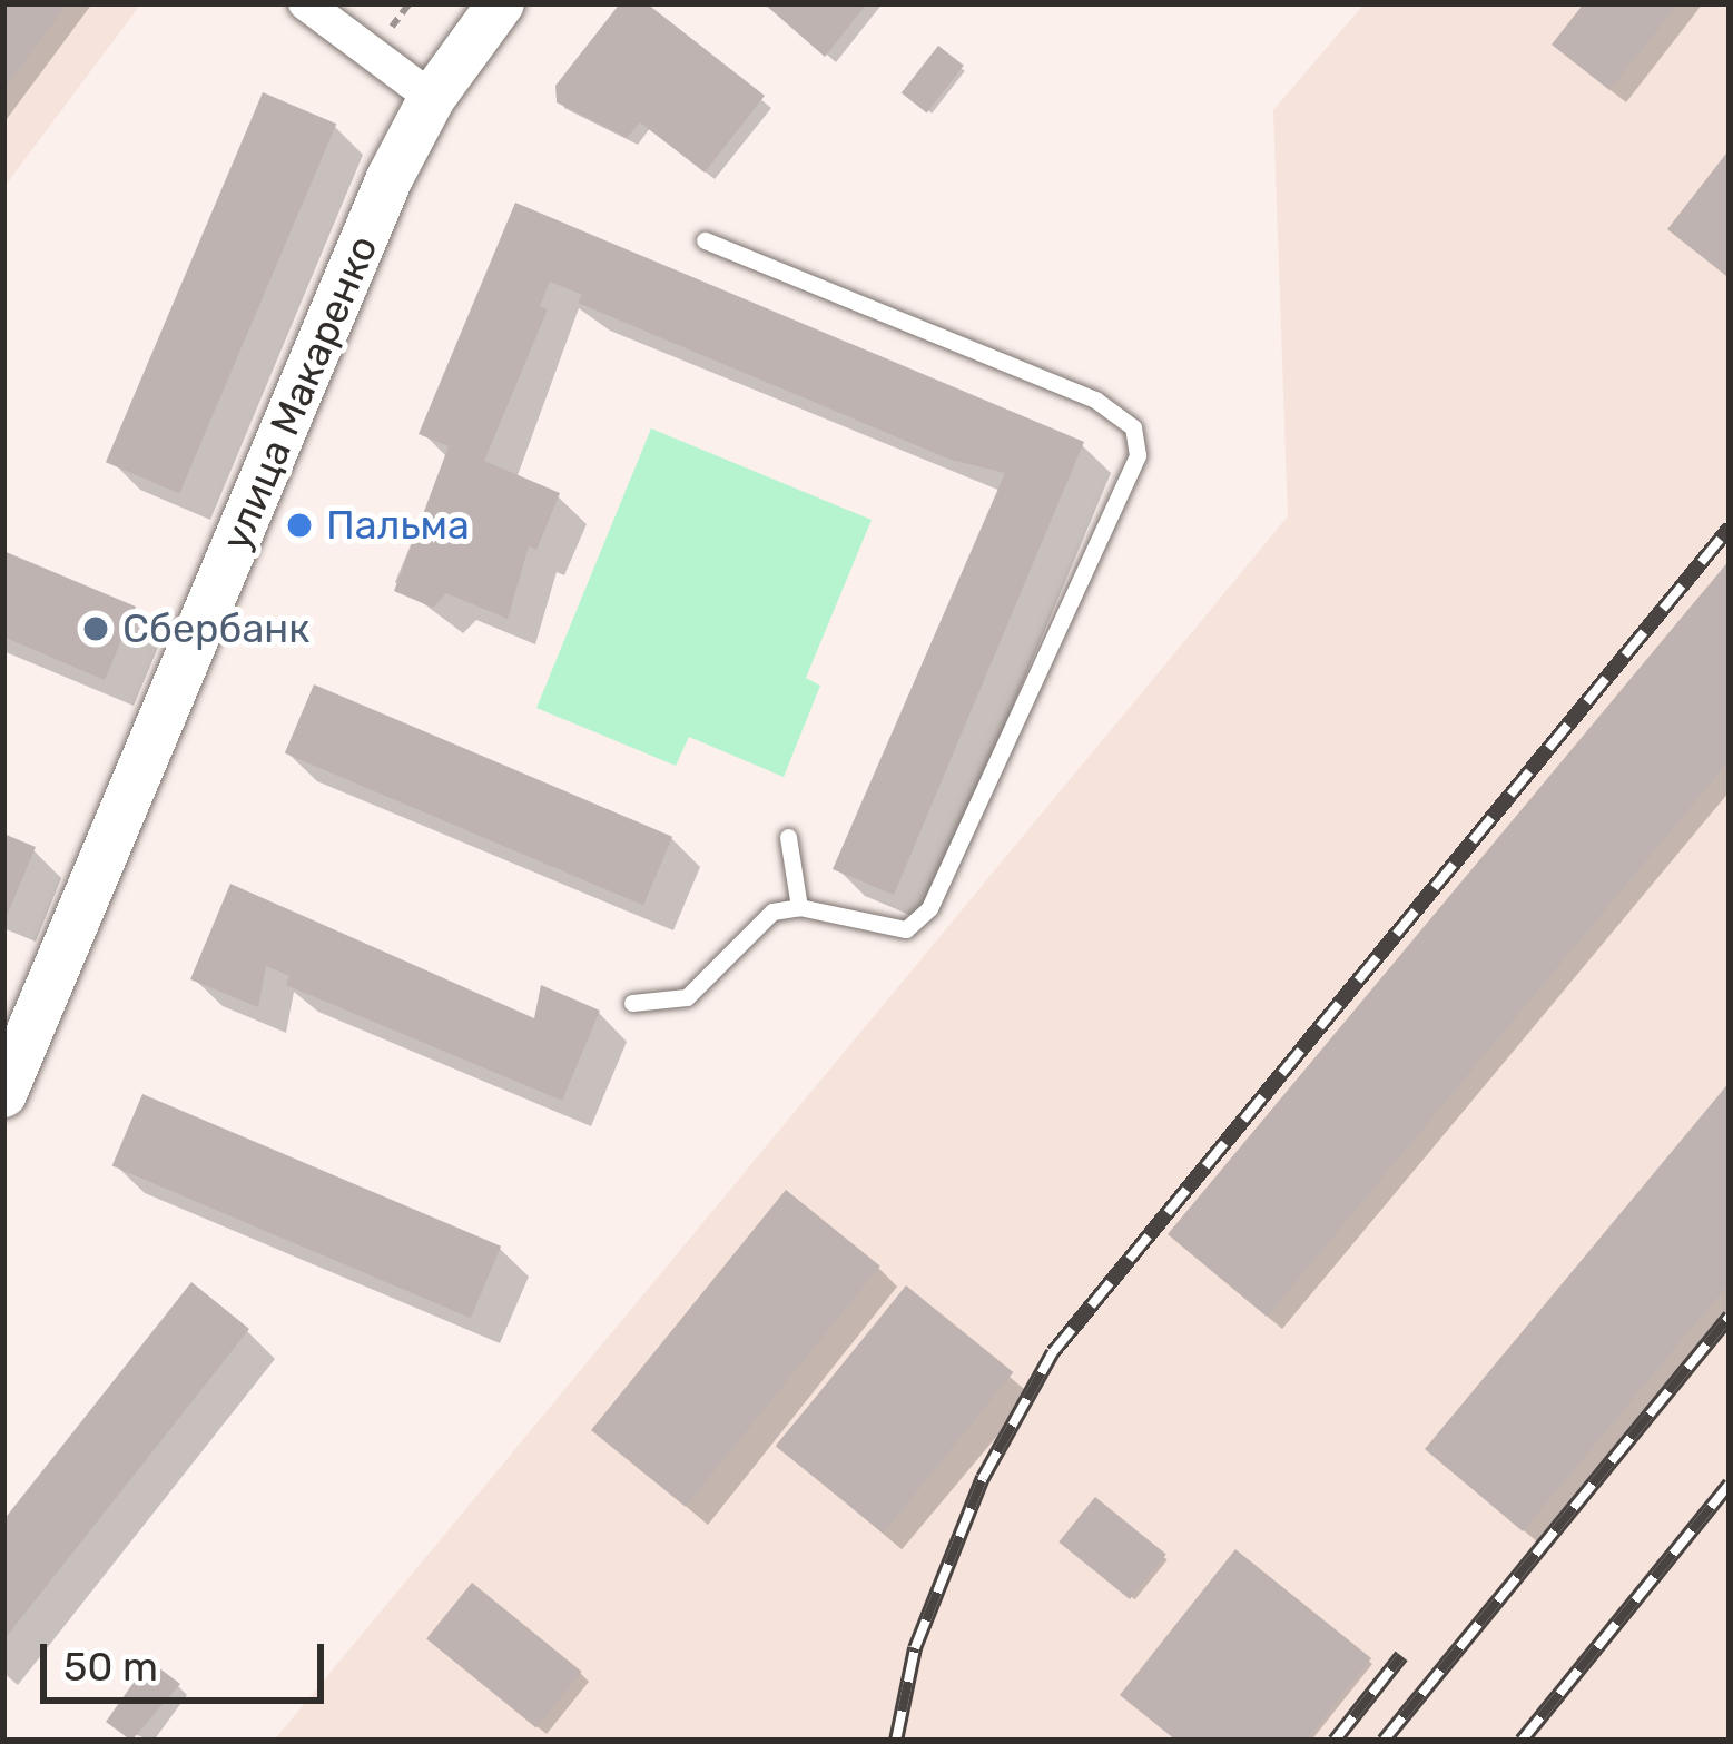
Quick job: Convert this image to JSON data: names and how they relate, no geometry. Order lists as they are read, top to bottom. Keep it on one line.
{"streets":{"street":["улица Макаренко"]},"places":["Пальма","Сбербанк"],"scale_bar":"50 m"}
